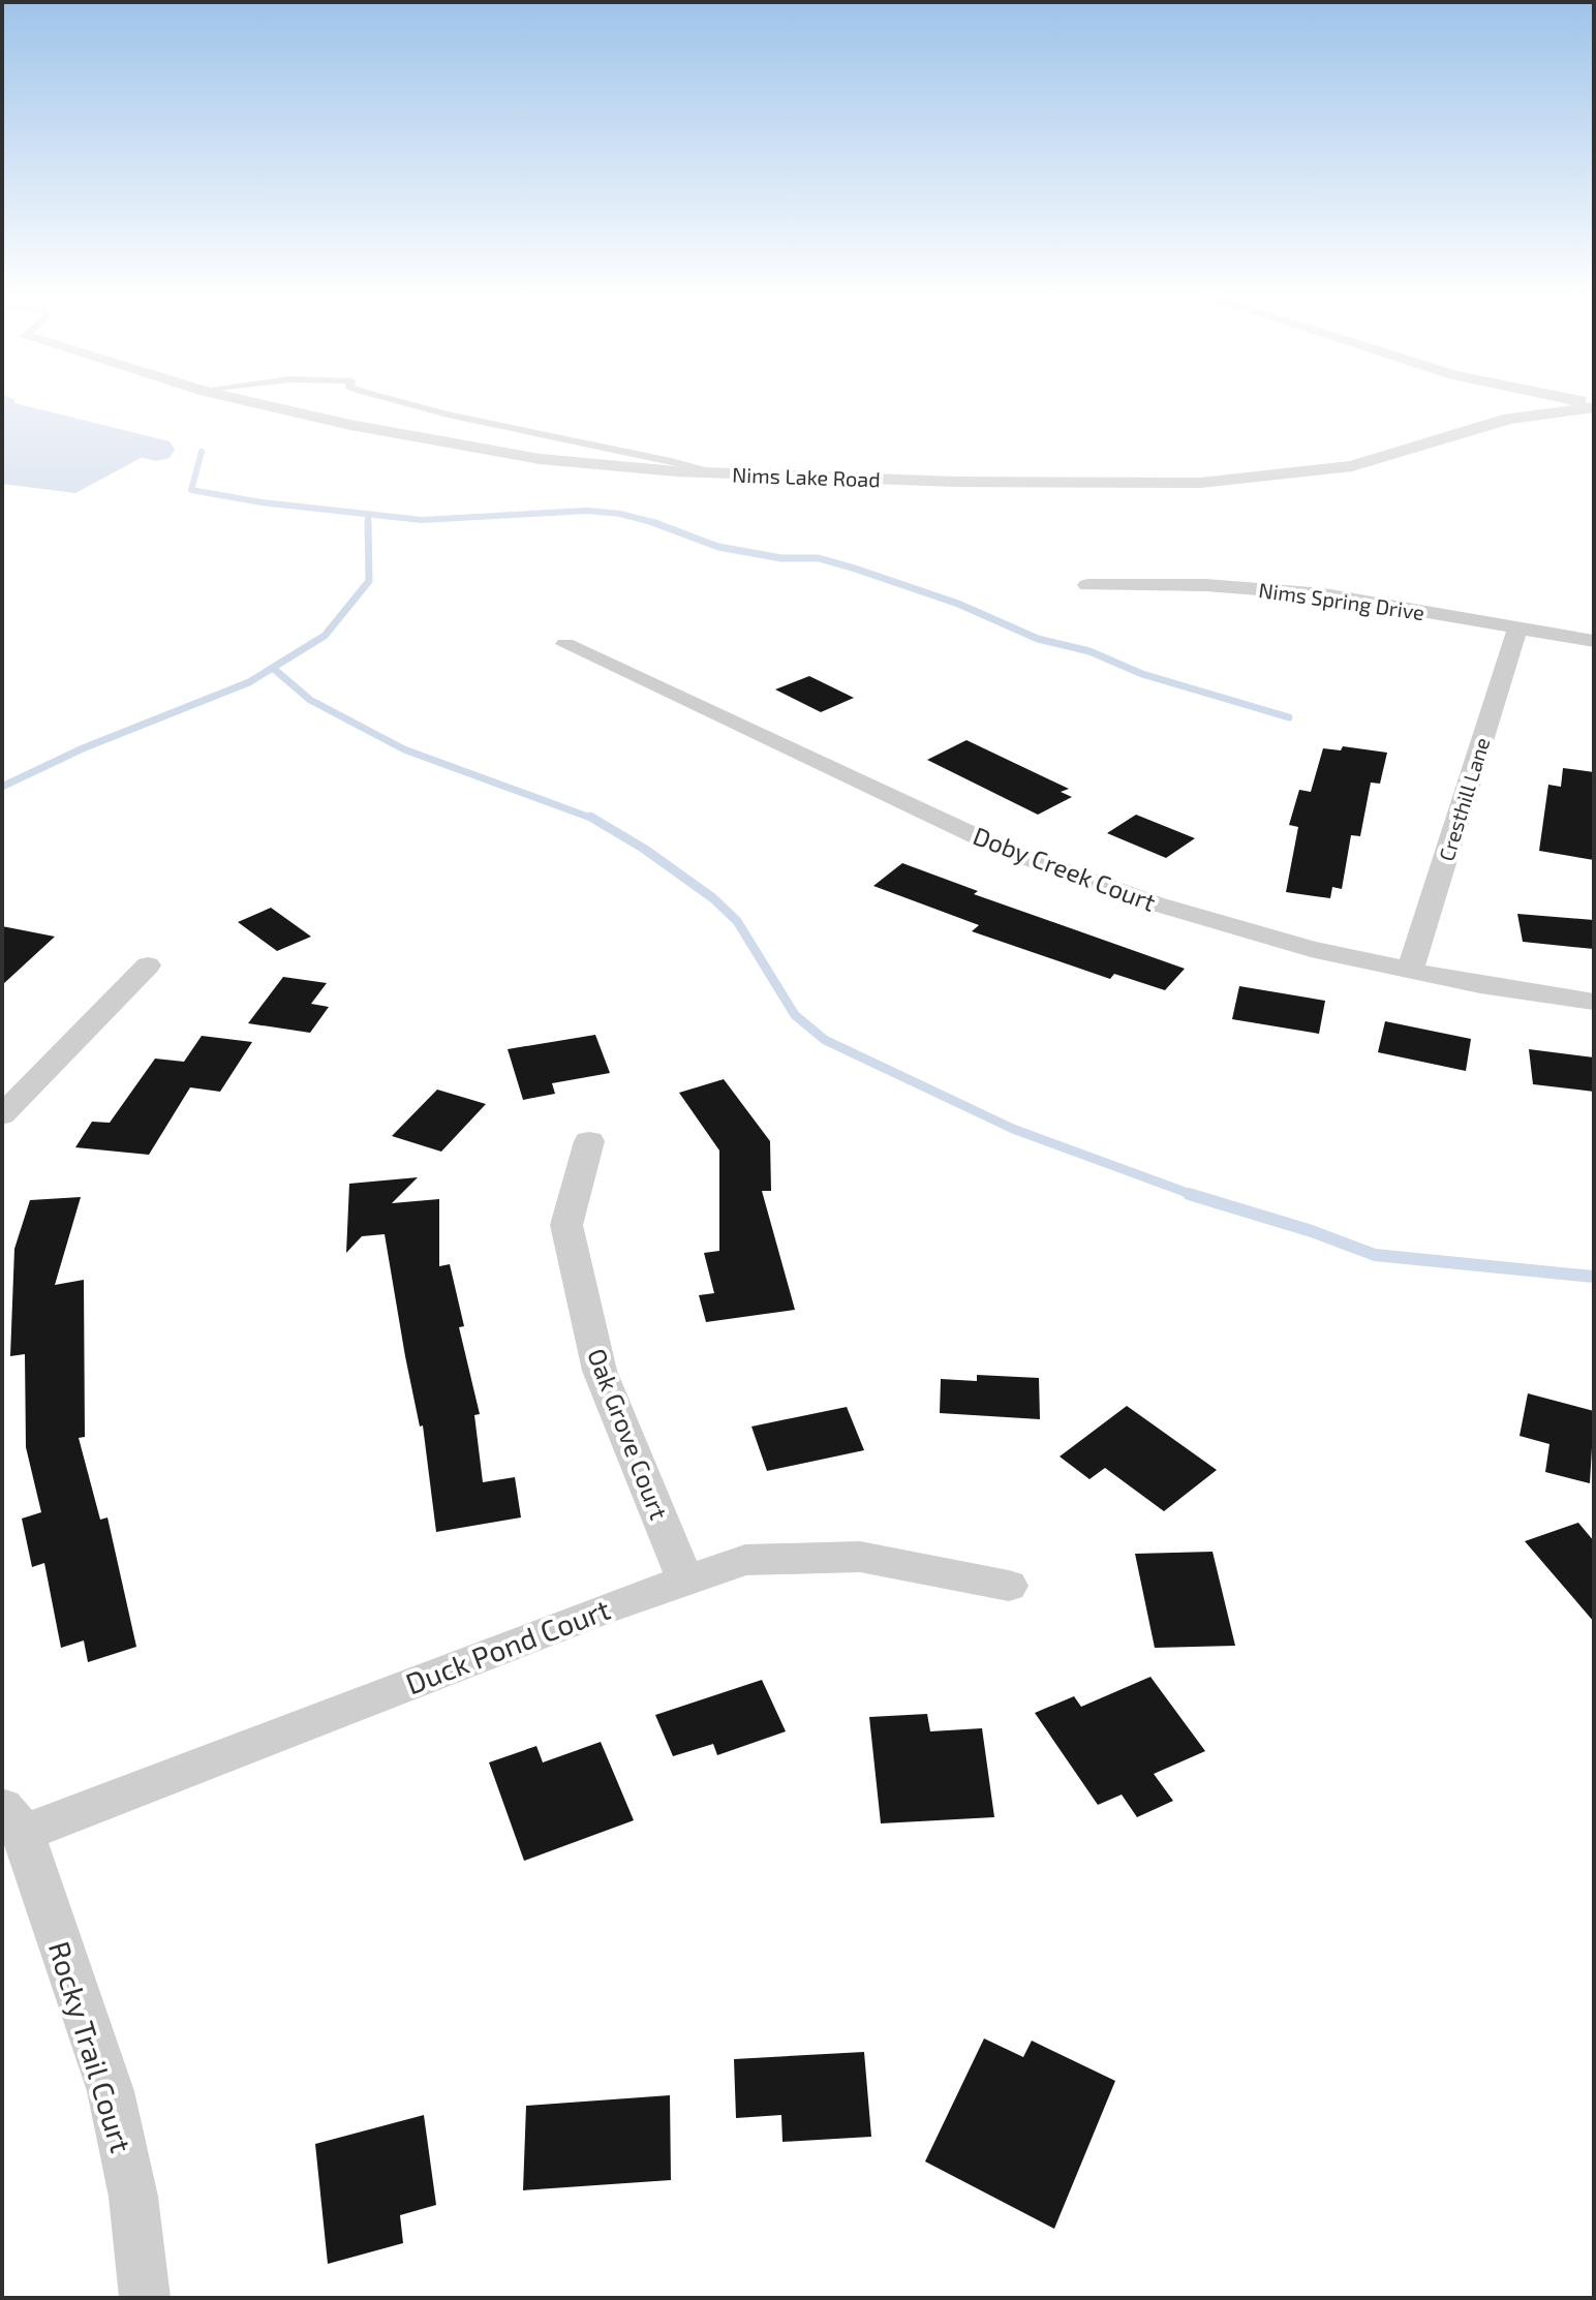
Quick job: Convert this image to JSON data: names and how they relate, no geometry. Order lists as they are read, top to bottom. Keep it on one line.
{"streets":{"street":["Nims Lake Road","Nims Spring Drive","Cresthill Lane","Doby Creek Court","Oak Grove Court","Duck Pond Court","Rocky Trail Court"]},"crossings":[["Nims Spring Drive","Cresthill Lane"],["Cresthill Lane","Doby Creek Court"],["Oak Grove Court","Duck Pond Court"],["Duck Pond Court","Rocky Trail Court"]]}
